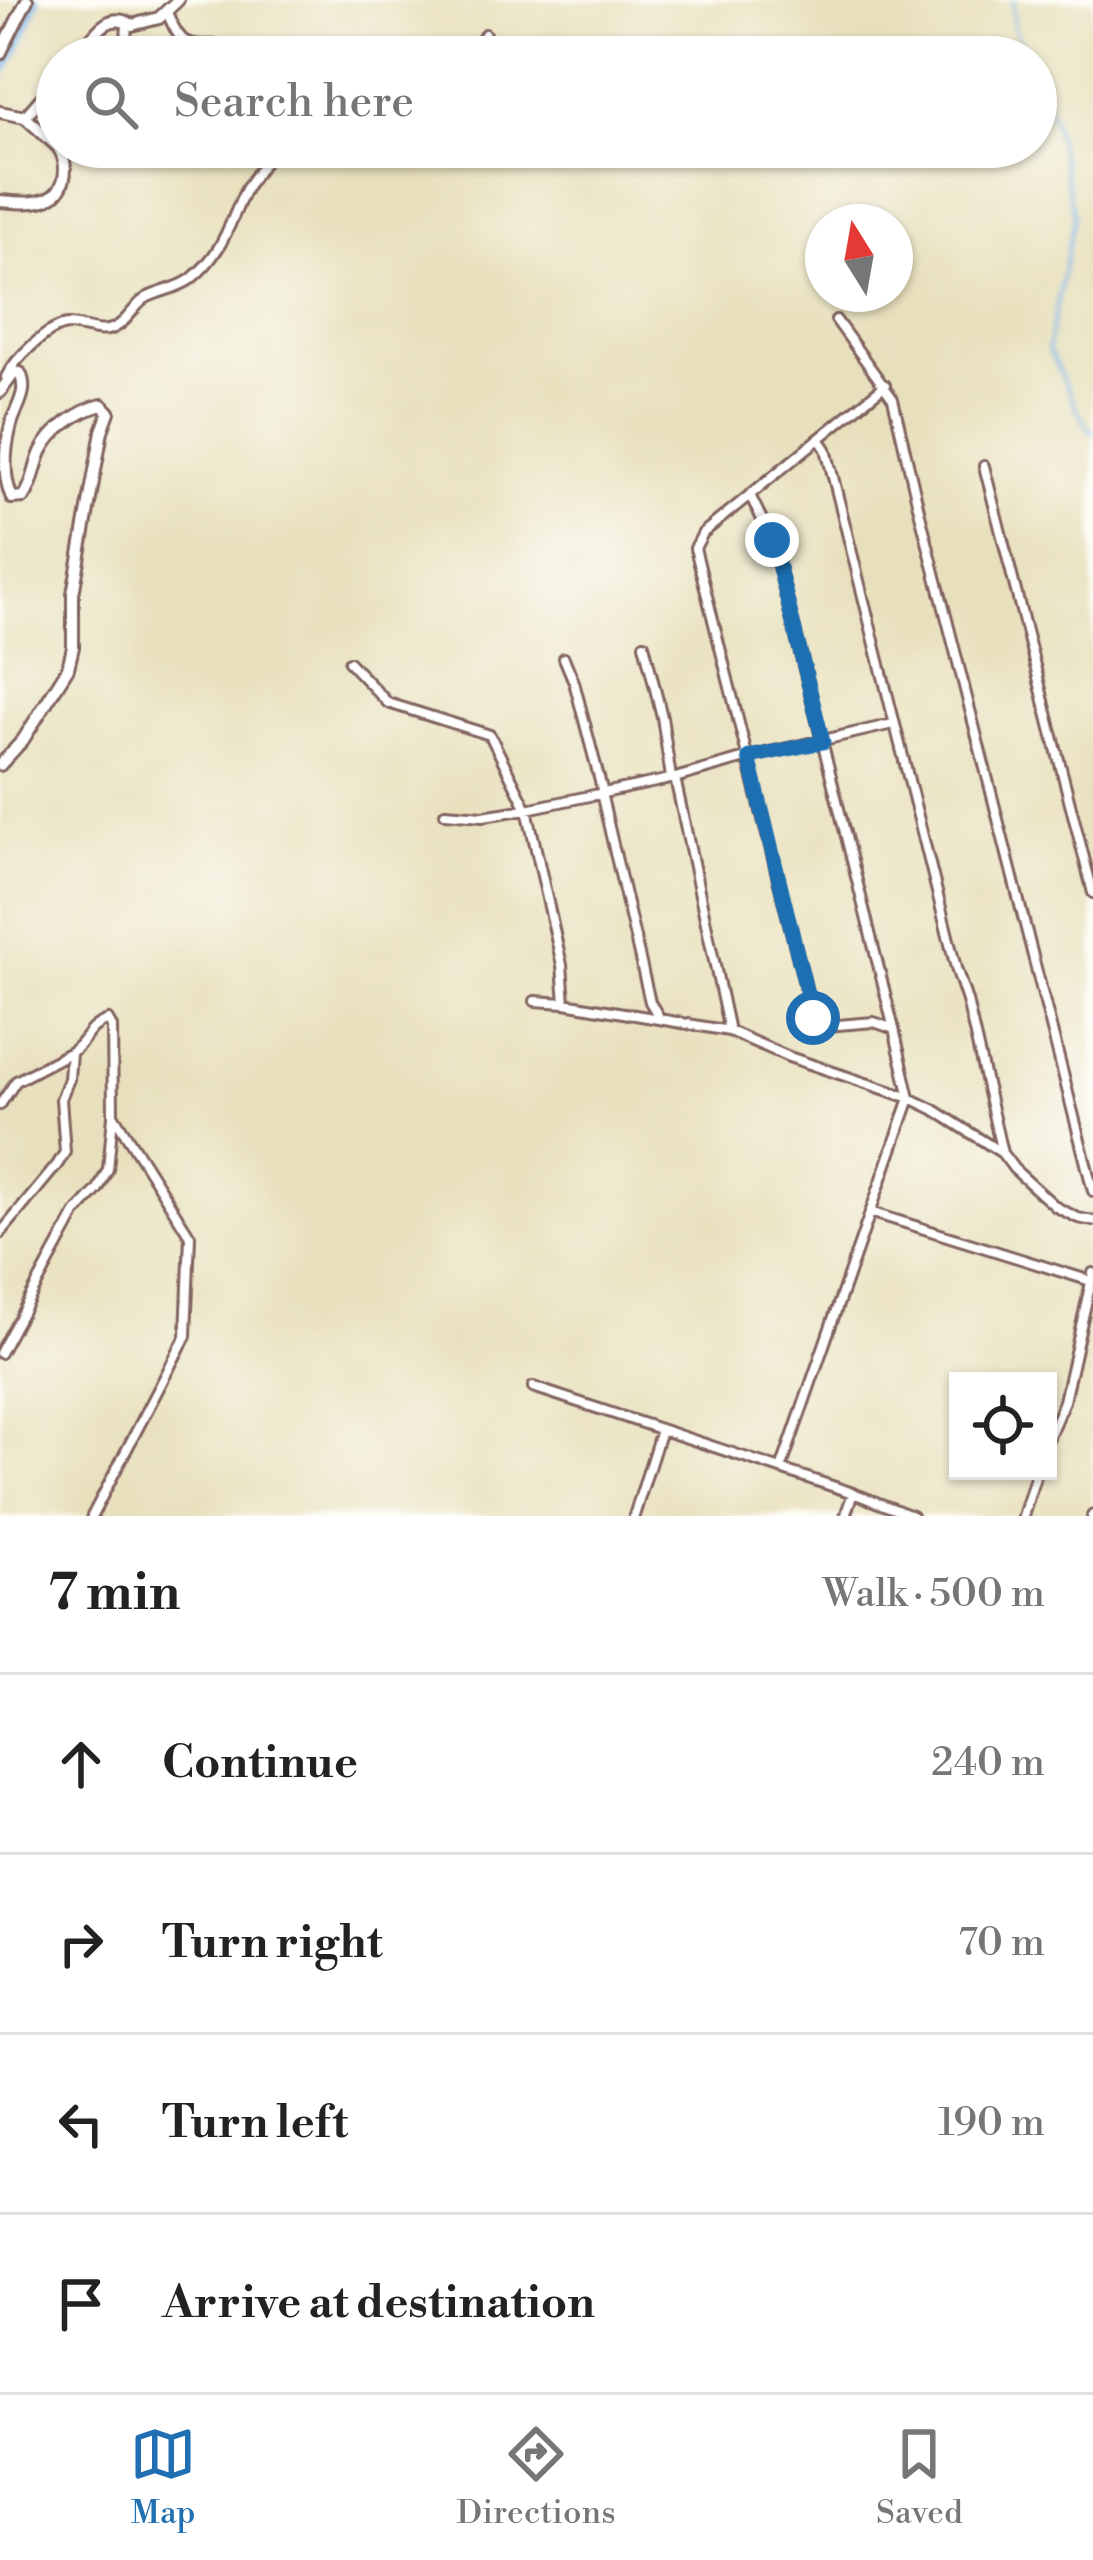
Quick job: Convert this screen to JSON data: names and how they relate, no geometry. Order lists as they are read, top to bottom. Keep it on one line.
{"north":"top","page":{"search":"Search here","heading":["7 min","Walk · 500 m"],"list":[["Continue","240 m"],["Turn right","70 m"],["Turn left","190 m"],"Arrive at destination"],"nav":["Map","Directions","Saved"]}}
